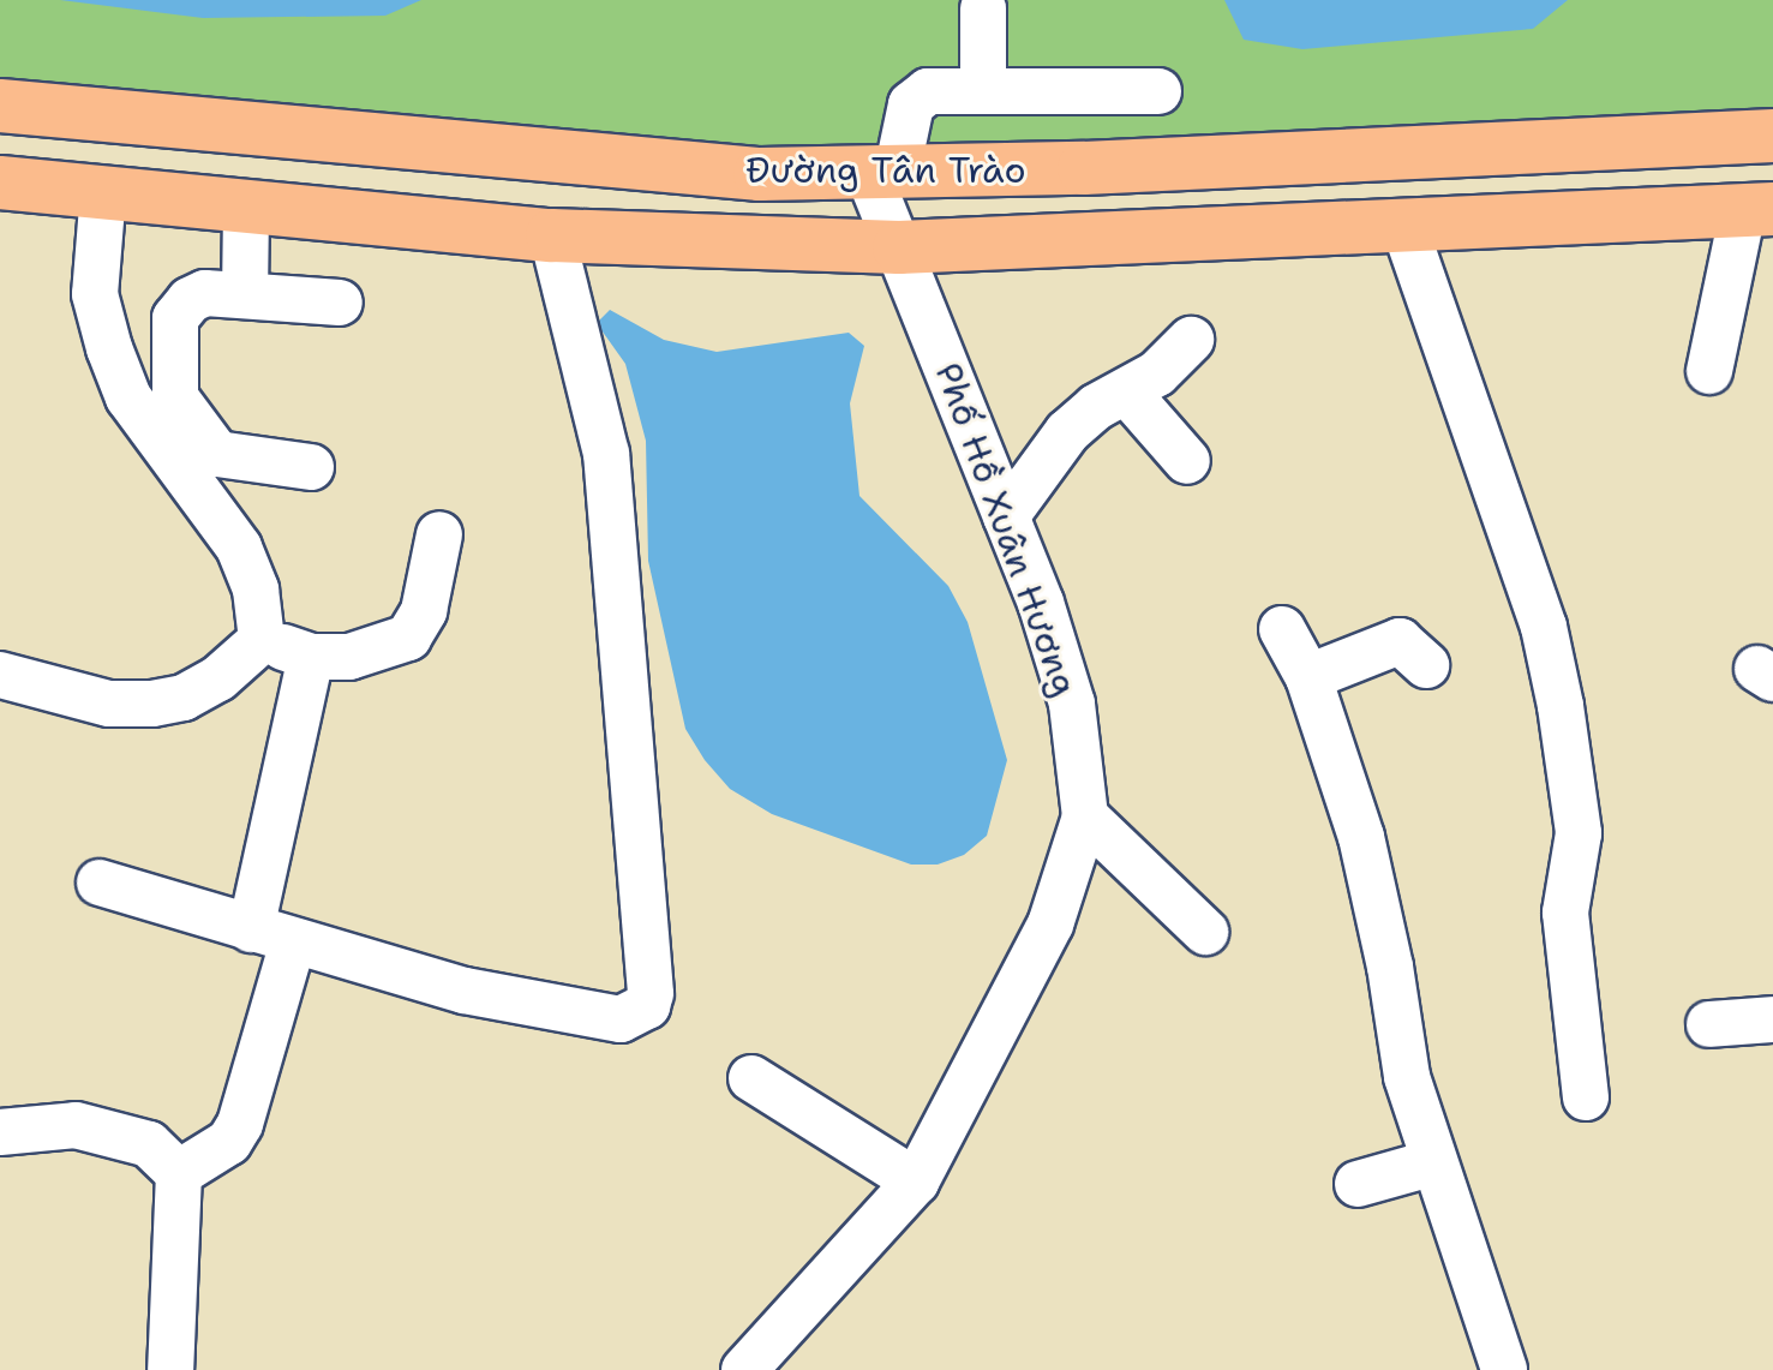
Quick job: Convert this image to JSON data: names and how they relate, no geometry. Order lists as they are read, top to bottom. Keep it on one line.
{"streets":{"main road":["Đường Tân Trào"],"street":["Phố Hồ Xuân Hương"]},"crossings":[["Đường Tân Trào","Phố Hồ Xuân Hương"]]}
